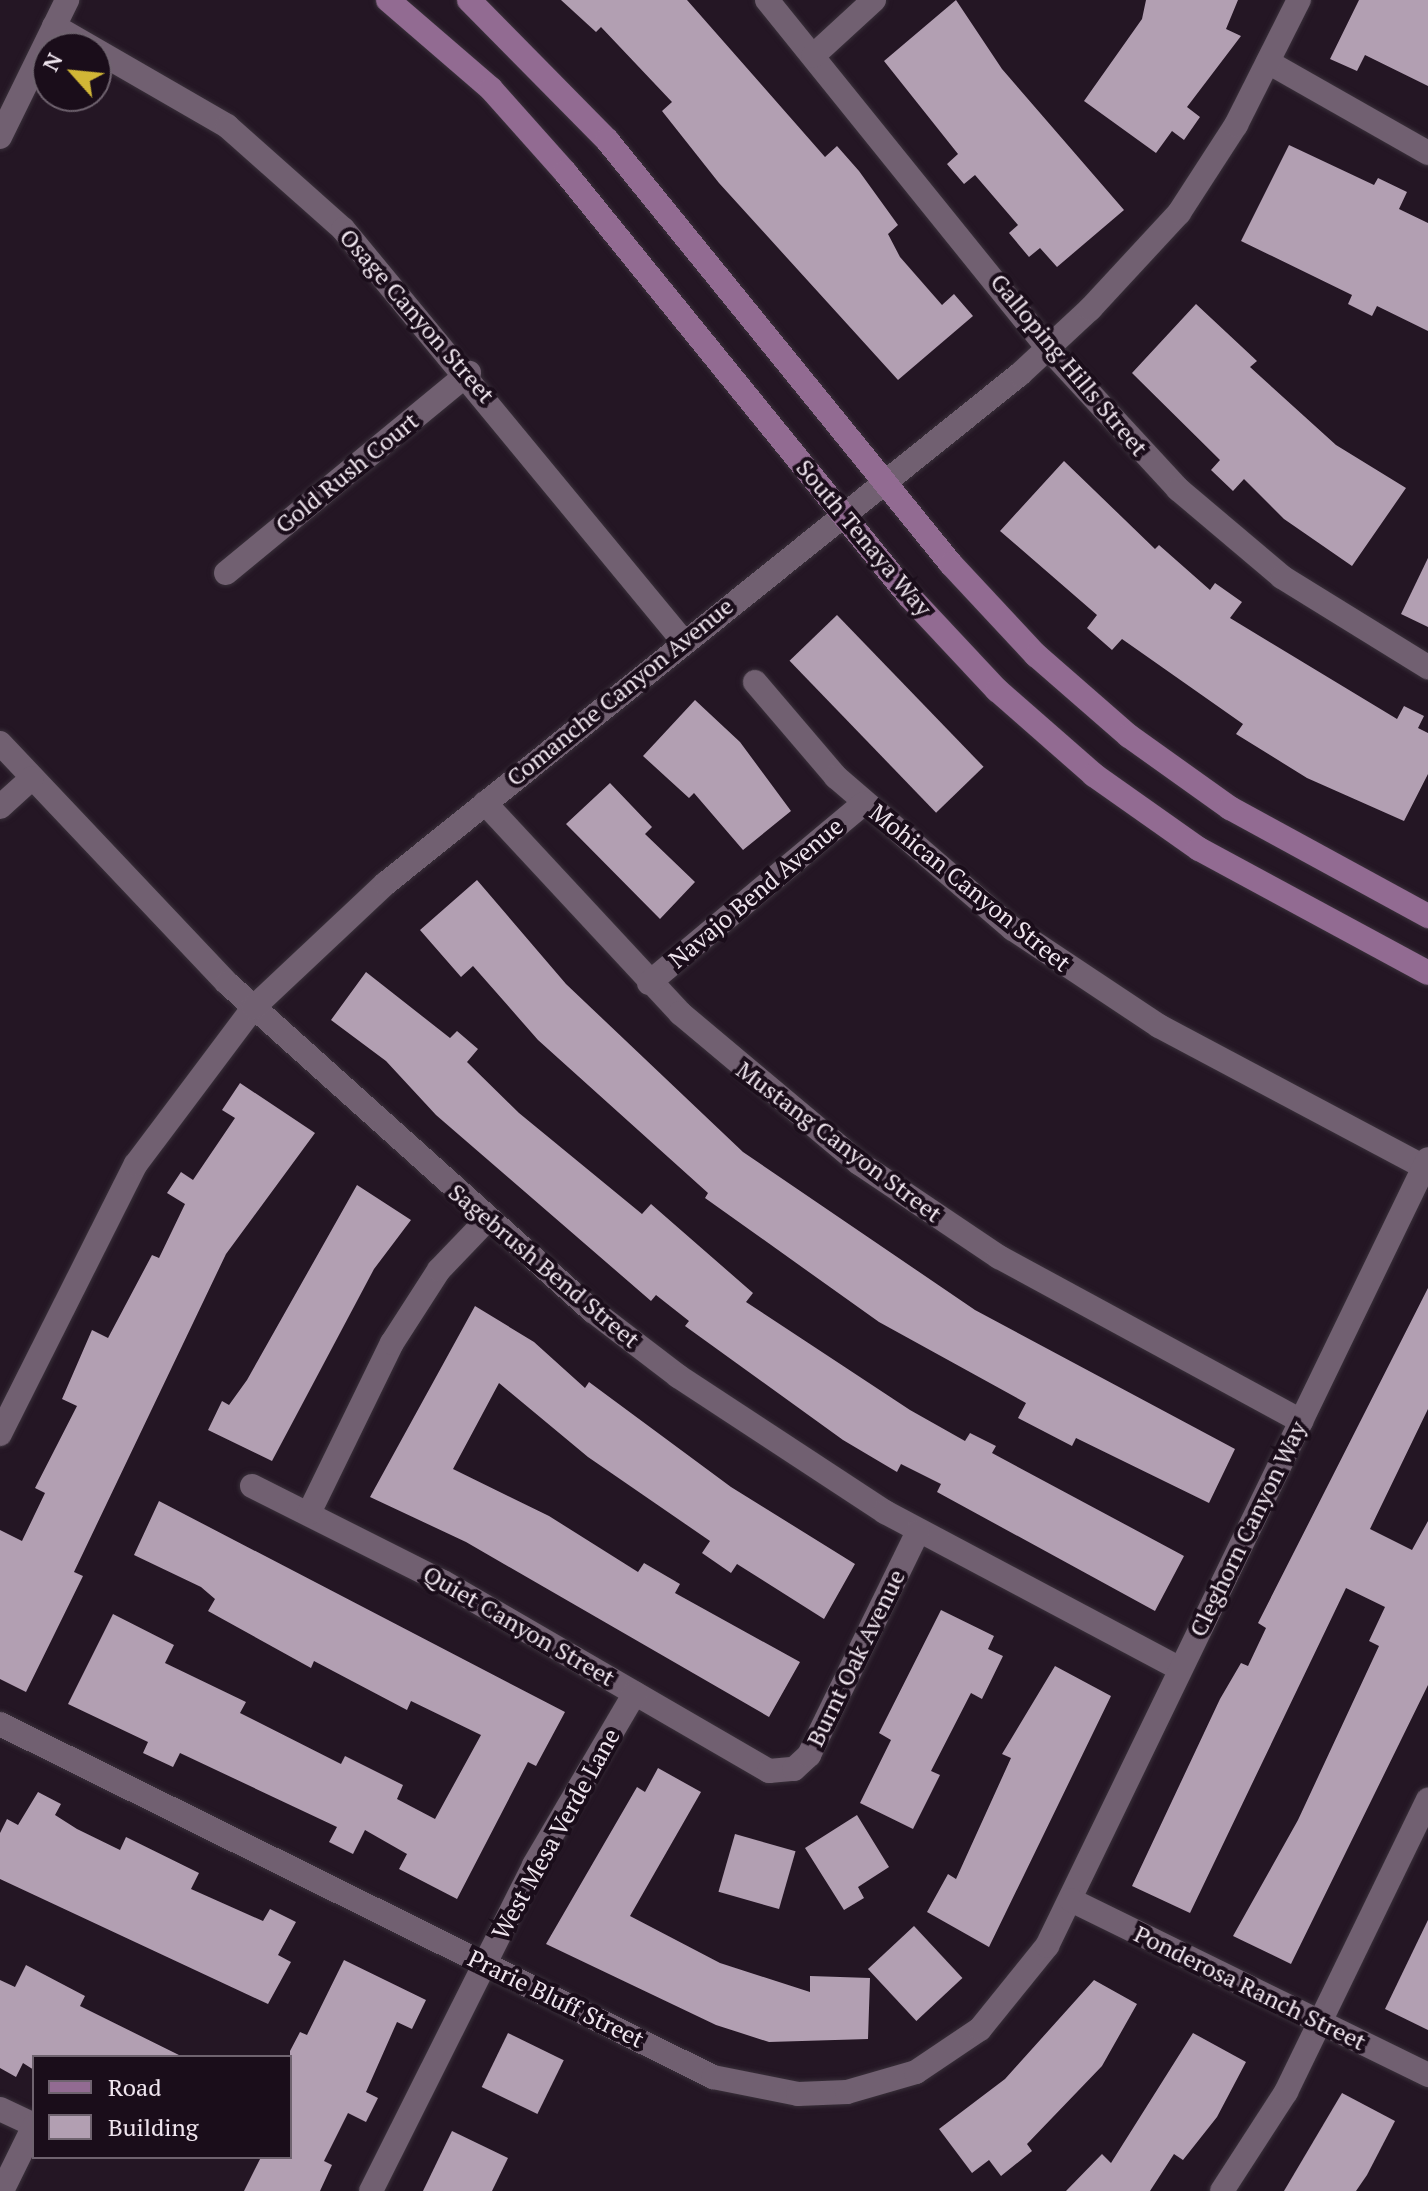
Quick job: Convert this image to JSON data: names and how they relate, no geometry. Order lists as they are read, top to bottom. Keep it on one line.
{"streets":{"street":["Osage Canyon Street","Galloping Hills Street","Gold Rush Court","South Tenaya Way","Comanche Canyon Avenue","Mohican Canyon Street","Navajo Bend Avenue","Mustang Canyon Street","Sagebrush Bend Street","Cleghorn Canyon Way","Quiet Canyon Street","Burnt Oak Avenue","West Mesa Verde Lane","Ponderosa Ranch Street","Prarie Bluff Street"]},"crossings":[["Osage Canyon Street","Gold Rush Court"],["Osage Canyon Street","Comanche Canyon Avenue"],["Galloping Hills Street","Comanche Canyon Avenue"],["South Tenaya Way","Comanche Canyon Avenue"],["Comanche Canyon Avenue","Mustang Canyon Street"],["Comanche Canyon Avenue","Sagebrush Bend Street"],["Mohican Canyon Street","Navajo Bend Avenue"],["Mohican Canyon Street","Cleghorn Canyon Way"],["Navajo Bend Avenue","Mustang Canyon Street"],["Mustang Canyon Street","Cleghorn Canyon Way"],["Sagebrush Bend Street","Cleghorn Canyon Way"],["Sagebrush Bend Street","Burnt Oak Avenue"],["Cleghorn Canyon Way","Ponderosa Ranch Street"],["Cleghorn Canyon Way","Prarie Bluff Street"],["Quiet Canyon Street","Burnt Oak Avenue"],["Quiet Canyon Street","West Mesa Verde Lane"],["West Mesa Verde Lane","Prarie Bluff Street"],["Ponderosa Ranch Street","Prarie Bluff Street"]],"legend":["Road","Building"],"north":"top left"}
